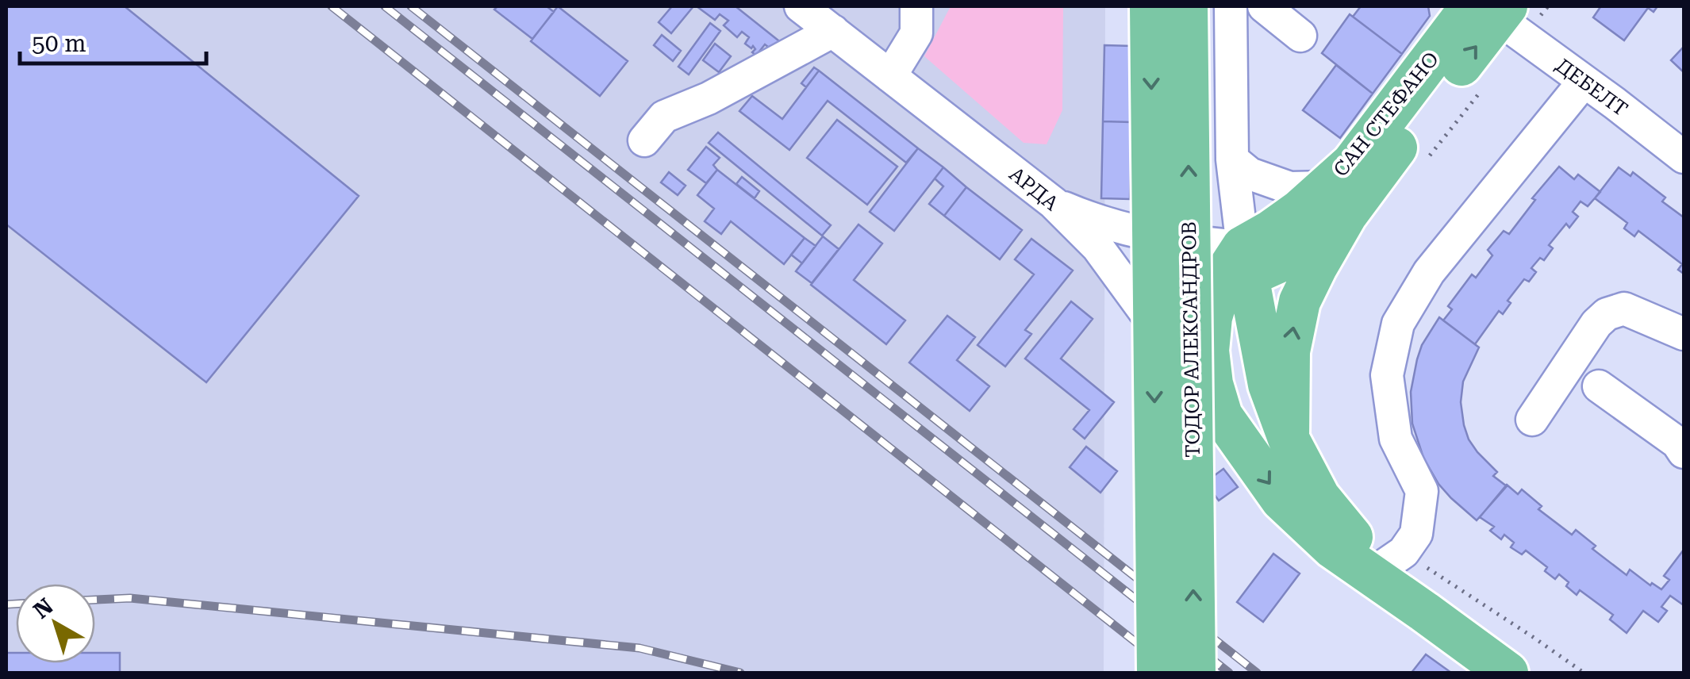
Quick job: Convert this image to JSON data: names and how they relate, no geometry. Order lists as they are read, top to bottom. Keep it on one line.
{"streets":{"main road":["САН СТЕФАНО","ТОДОР АЛЕКСАНДРОВ"],"street":["ДЕБЕЛТ","АРДА"]},"crossings":[["ДЕБЕЛТ","САН СТЕФАНО"]],"scale_bar":"50 m","north":"top left"}
